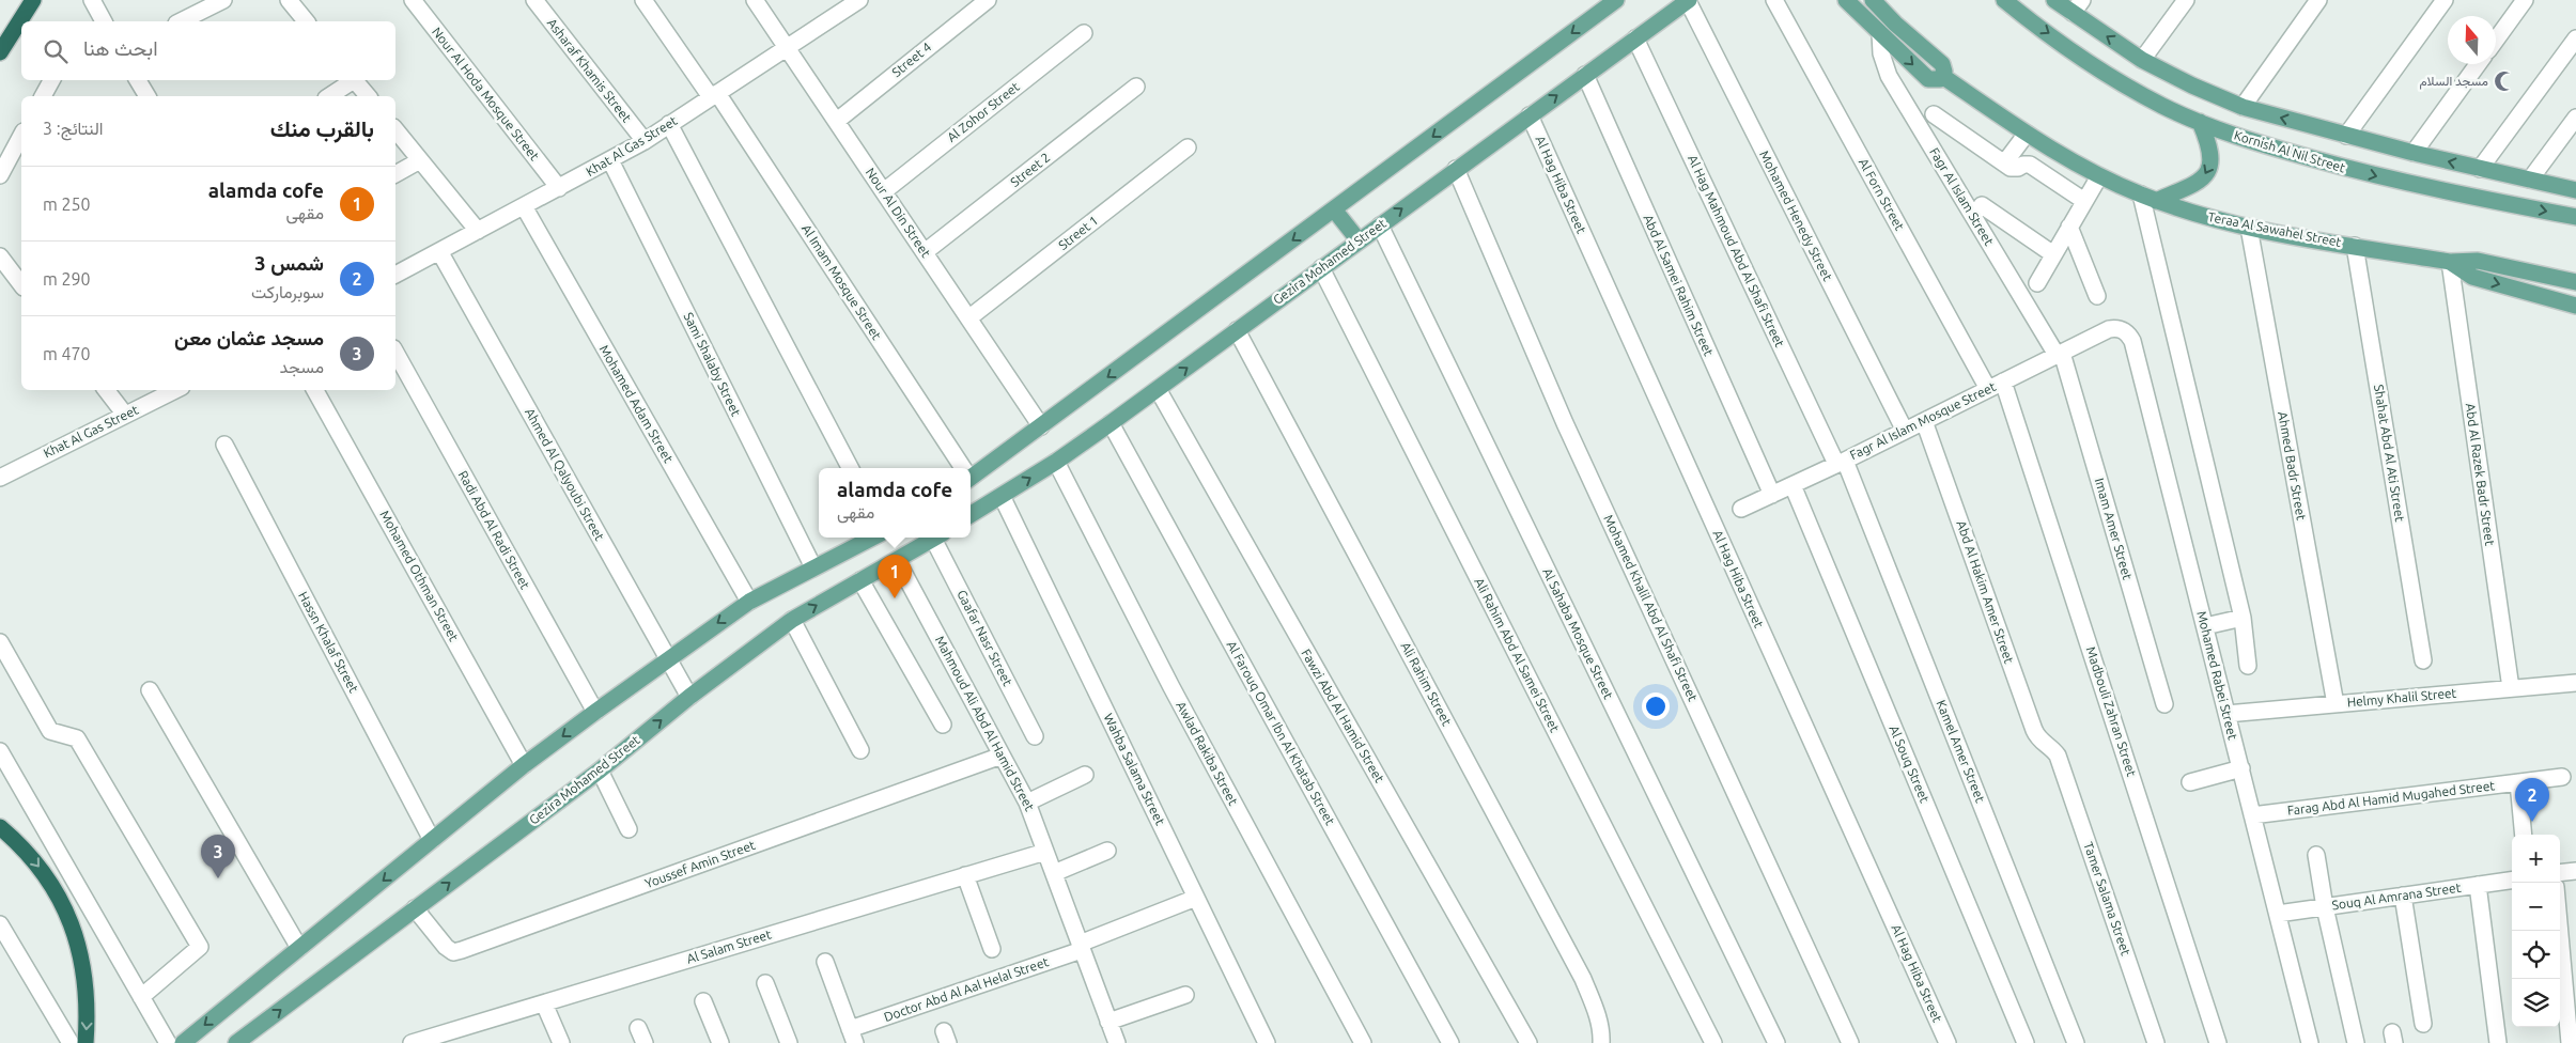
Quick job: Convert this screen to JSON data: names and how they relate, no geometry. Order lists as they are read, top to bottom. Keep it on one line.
{"streets":{"main road":["Kornish Al Nil Street","Teraa Al Sawahel Street","Gezira Mohamed Street"],"street":["Street 4","Asharaf Khamis Street","Nour Al Hoda Mosque Street","Al Zohor Street","Khat Al Gas Street","Street 2","Al Hag Hiba Street","Al Forn Street","Fagr Al Islam Street","Nour Al Din Street","Mohamed Henedy Street","Street 1","Al Hag Mahmoud Abd Al Shafi Street","Al Imam Mosque Street","Abd Al Samei Rahim Street","Sami Shalaby Street","Mohamed Adam Street","Fagr Al Islam Mosque Street","Shahat Abd Al Ati Street","Ahmed Badr Street","Ahmed Al Qalyoubi Street","Abd Al Razek Badr Street","Imam Amer Street","Radi Abd Al Radi Street","Mohamed Othman Street","Abd Al Hakim Amer Street","Mohamed Khalil Abd Al Shafi Street","Al Sahaba Mosque Street","Gaafar Nasr Street","Hassn Khalaf Street","Ali Rahim Abd Al Samei Street","Mohamed Rabei Street","Ali Rahim Street","Helmy Khalil Street","Madbouli Zahran Street","Fawzi Abd Al Hamid Street","Mahmoud Ali Abd Al Hamid Street","Al Farouq Omar Ibn Al Khatab Street","Kamel Amer Street","Awlad Rakiba Street","Al Souq Street","Wahba Salama Street","Farag Abd Al Hamid Mugahed Street","Youssef Amin Street","Souq Al Amrana Street","Tamer Salama Street","Al Salam Street","Doctor Abd Al Aal Helal Street"]},"crossings":[["Street 4","Nour Al Din Street"],["Asharaf Khamis Street","Khat Al Gas Street"],["Nour Al Hoda Mosque Street","Khat Al Gas Street"],["Al Zohor Street","Nour Al Din Street"],["Khat Al Gas Street","Nour Al Din Street"],["Khat Al Gas Street","Al Imam Mosque Street"],["Khat Al Gas Street","Sami Shalaby Street"],["Khat Al Gas Street","Mohamed Adam Street"],["Khat Al Gas Street","Ahmed Al Qalyoubi Street"],["Street 2","Nour Al Din Street"],["Al Hag Hiba Street","Gezira Mohamed Street"],["Al Forn Street","Fagr Al Islam Mosque Street"],["Al Forn Street","Madbouli Zahran Street"],["Fagr Al Islam Street","Teraa Al Sawahel Street"],["Fagr Al Islam Street","Fagr Al Islam Mosque Street"],["Fagr Al Islam Street","Imam Amer Street"],["Nour Al Din Street","Street 1"],["Mohamed Henedy Street","Gezira Mohamed Street"],["Mohamed Henedy Street","Fagr Al Islam Mosque Street"],["Teraa Al Sawahel Street","Shahat Abd Al Ati Street"],["Teraa Al Sawahel Street","Ahmed Badr Street"],["Teraa Al Sawahel Street","Abd Al Razek Badr Street"],["Al Hag Mahmoud Abd Al Shafi Street","Gezira Mohamed Street"],["Al Hag Mahmoud Abd Al Shafi Street","Fagr Al Islam Mosque Street"],["Al Hag Mahmoud Abd Al Shafi Street","Kamel Amer Street"],["Gezira Mohamed Street","Abd Al Samei Rahim Street"],["Gezira Mohamed Street","Ahmed Al Qalyoubi Street"],["Gezira Mohamed Street","Mohamed Khalil Abd Al Shafi Street"],["Gezira Mohamed Street","Al Sahaba Mosque Street"],["Gezira Mohamed Street","Ali Rahim Abd Al Samei Street"],["Gezira Mohamed Street","Ali Rahim Street"],["Gezira Mohamed Street","Fawzi Abd Al Hamid Street"],["Gezira Mohamed Street","Mahmoud Ali Abd Al Hamid Street"],["Gezira Mohamed Street","Al Farouq Omar Ibn Al Khatab Street"],["Gezira Mohamed Street","Awlad Rakiba Street"],["Gezira Mohamed Street","Wahba Salama Street"],["Gezira Mohamed Street","Youssef Amin Street"],["Abd Al Samei Rahim Street","Fagr Al Islam Mosque Street"],["Fagr Al Islam Mosque Street","Imam Amer Street"],["Fagr Al Islam Mosque Street","Abd Al Hakim Amer Street"],["Fagr Al Islam Mosque Street","Mohamed Rabei Street"],["Fagr Al Islam Mosque Street","Madbouli Zahran Street"],["Fagr Al Islam Mosque Street","Kamel Amer Street"],["Fagr Al Islam Mosque Street","Al Souq Street"],["Ahmed Badr Street","Helmy Khalil Street"],["Abd Al Razek Badr Street","Helmy Khalil Street"],["Abd Al Hakim Amer Street","Tamer Salama Street"],["Mohamed Rabei Street","Helmy Khalil Street"],["Mohamed Rabei Street","Farag Abd Al Hamid Mugahed Street"],["Mohamed Rabei Street","Souq Al Amrana Street"],["Mahmoud Ali Abd Al Hamid Street","Youssef Amin Street"],["Mahmoud Ali Abd Al Hamid Street","Al Salam Street"],["Mahmoud Ali Abd Al Hamid Street","Doctor Abd Al Aal Helal Street"],["Wahba Salama Street","Doctor Abd Al Aal Helal Street"]],"places":{"mosque":["مسجد السلام"]},"north":"top","page":{"search":"ابحث هنا","heading":["بالقرب منك","النتائج: 3"],"list":[{"mark":"1","name":"alamda cofe","note":"مقهى","value":"250 m"},{"mark":"2","name":"شمس 3","note":"سوبرماركت","value":"290 m"},{"mark":"3","name":"مسجد عثمان معن","note":"مسجد","value":"470 m"}],"popup":["alamda cofe","مقهى"],"pins":["1","2","3"],"map_buttons":["+","−"]}}
